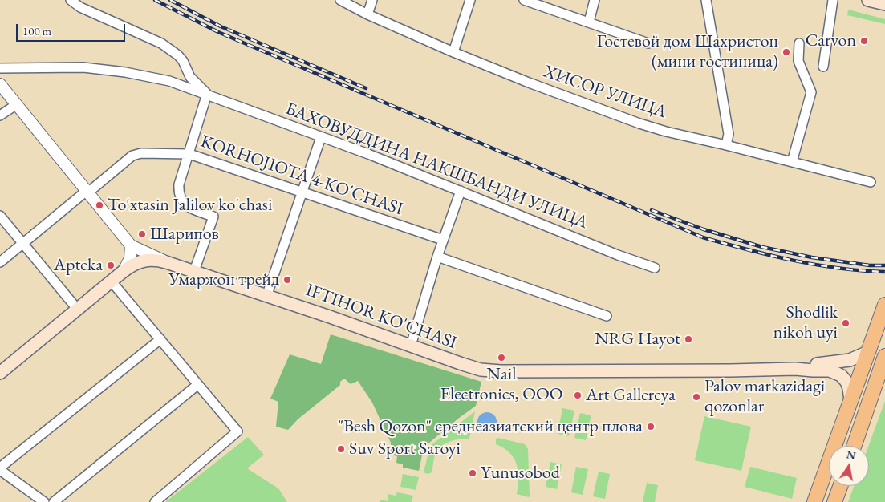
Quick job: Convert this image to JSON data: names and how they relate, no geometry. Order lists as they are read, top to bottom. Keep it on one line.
{"streets":{"main road":["IFTIHOR KO'CHASI"],"street":["ХИСОР УЛИЦА","БАХОВУДДИНА НАКШБАНДИ УЛИЦА","KORHOJIOTA 4-KO'CHASI"]},"places":["Carvon","Гостевой дом Шахристон (мини гостиница)","To'xtasin Jalilov ko'chasi","Шарипов","Apteka","Умаржон трейд","Shodlik nikoh uyi","NRG Hayot","Nail Electronics, ООО","Art Gallereya","Palov markazidagi qozonlar","\"Besh Qozon\" среднеазиатский центр плова","Suv Sport Saroyi","Yunusobod"],"scale_bar":"100 m","north":"top"}
